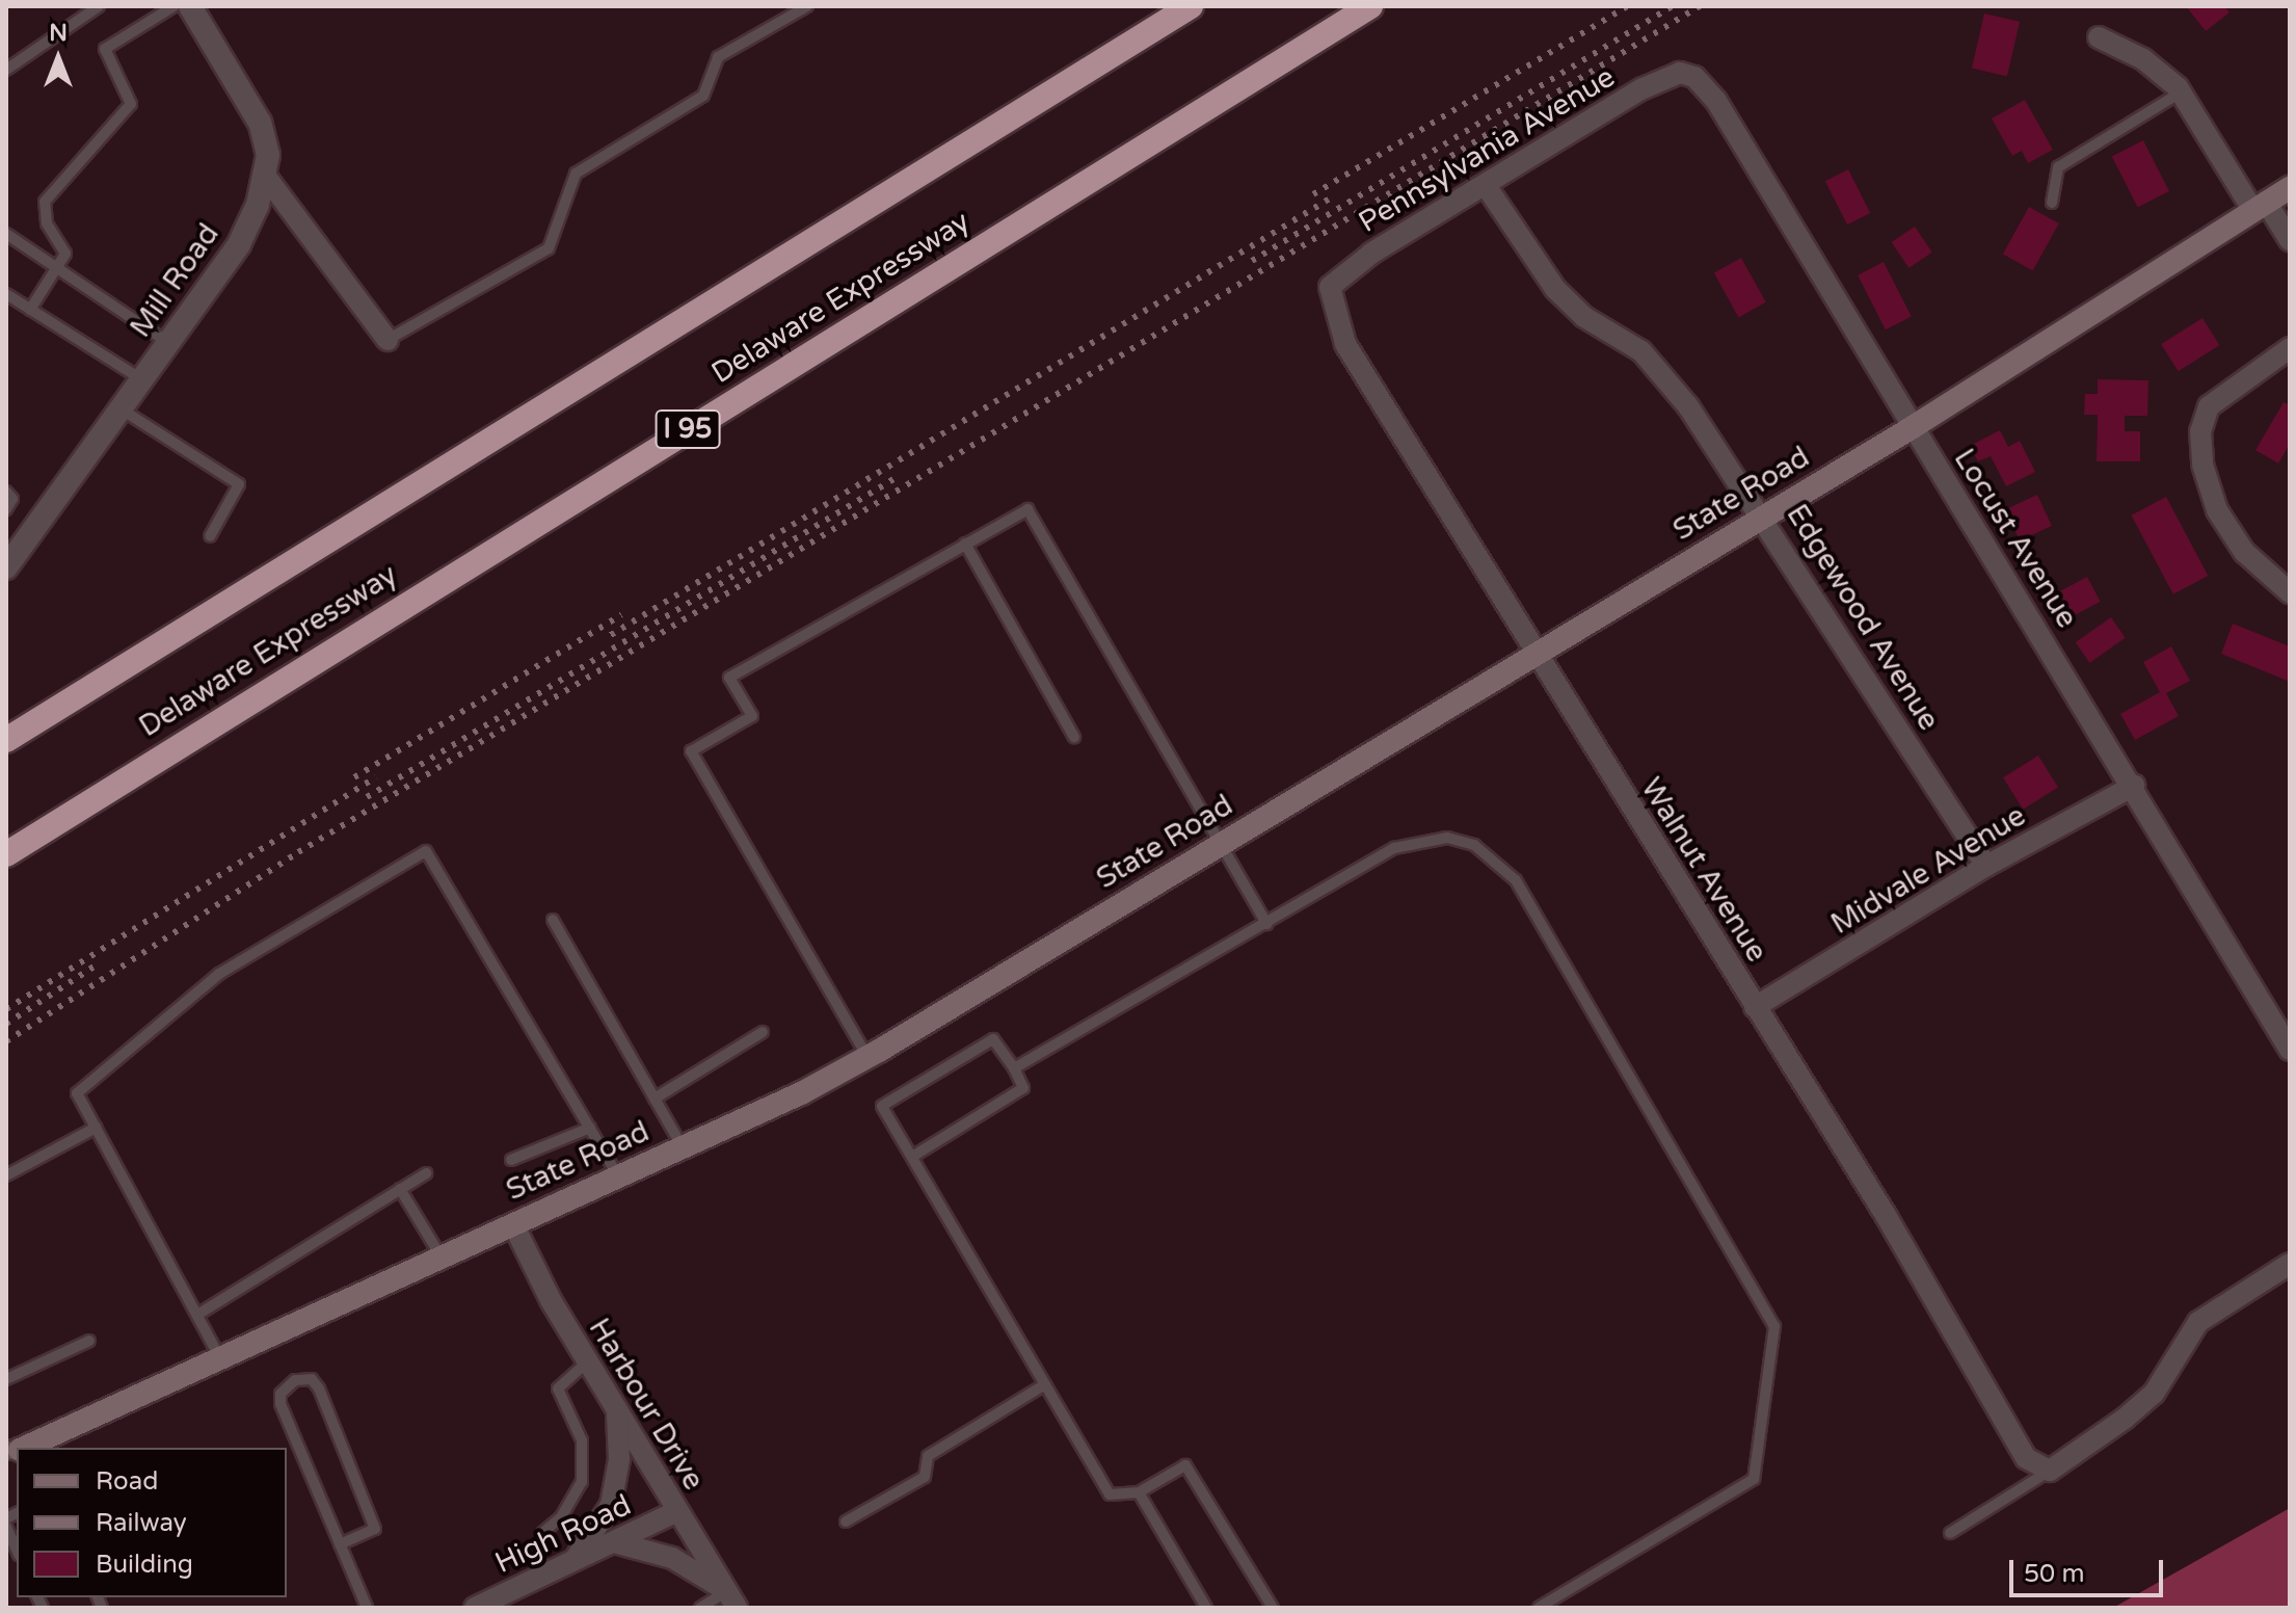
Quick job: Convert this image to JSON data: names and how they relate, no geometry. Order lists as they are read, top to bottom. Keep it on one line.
{"streets":{"highway":["Delaware Expressway","I 95"],"main road":["State Road"],"street":["Pennsylvania Avenue","Mill Road","Locust Avenue","Edgewood Avenue","Walnut Avenue","Midvale Avenue","Harbour Drive","High Road"]},"crossings":[["Pennsylvania Avenue","Locust Avenue"],["Pennsylvania Avenue","Edgewood Avenue"],["Pennsylvania Avenue","Walnut Avenue"],["State Road","Locust Avenue"],["State Road","Edgewood Avenue"],["State Road","Walnut Avenue"],["State Road","Harbour Drive"],["Locust Avenue","Midvale Avenue"],["Edgewood Avenue","Midvale Avenue"],["Walnut Avenue","Midvale Avenue"],["Harbour Drive","High Road"]],"legend":["Road","Railway","Building"],"scale_bar":"50 m","north":"top"}
